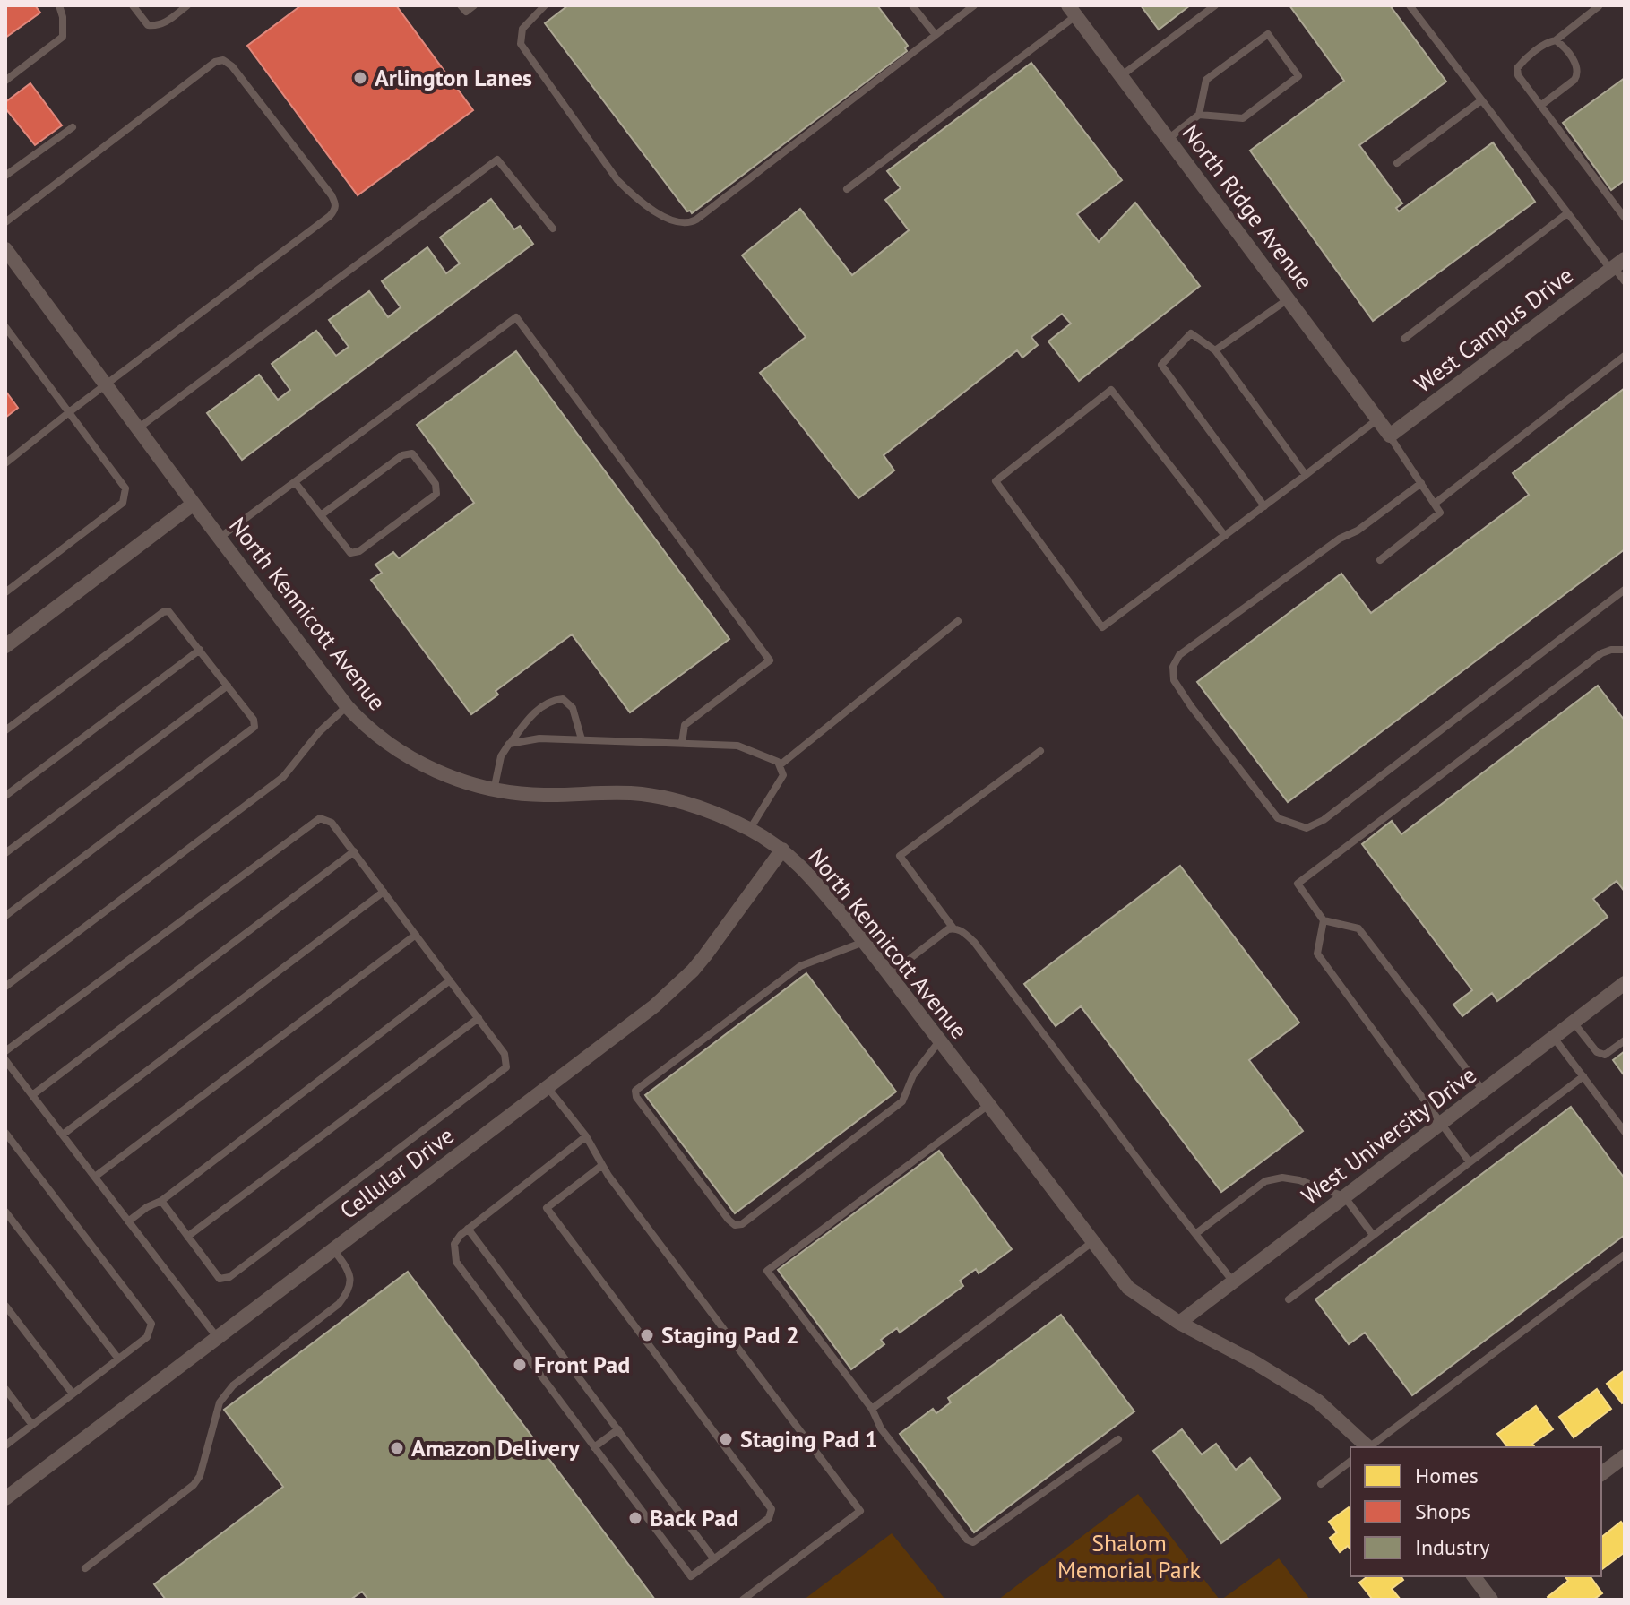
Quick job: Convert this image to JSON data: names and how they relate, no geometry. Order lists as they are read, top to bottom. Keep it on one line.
{"streets":{"street":["North Ridge Avenue","West Campus Drive","North Kennicott Avenue","West University Drive","Cellular Drive"]},"crossings":[["North Ridge Avenue","West Campus Drive"],["North Kennicott Avenue","West University Drive"],["North Kennicott Avenue","Cellular Drive"]],"parks":["Shalom Memorial Park"],"places":["Arlington Lanes","Staging Pad 2","Front Pad","Staging Pad 1","Amazon Delivery","Back Pad"],"legend":["Homes","Shops","Industry"]}
